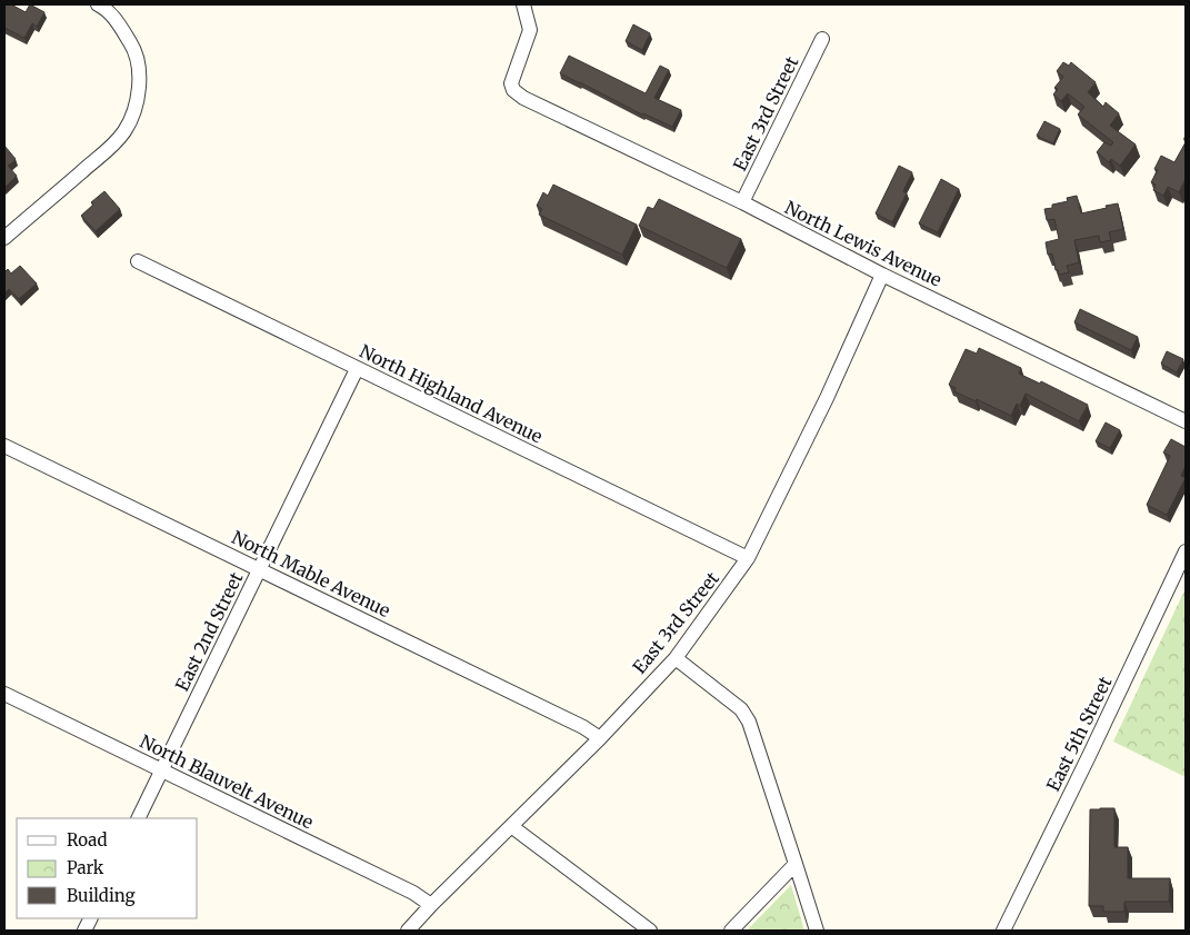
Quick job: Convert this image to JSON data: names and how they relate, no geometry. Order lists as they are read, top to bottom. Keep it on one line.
{"streets":{"street":["East 3rd Street","North Lewis Avenue","North Highland Avenue","North Mable Avenue","East 2nd Street","East 5th Street","North Blauvelt Avenue"]},"crossings":[["East 3rd Street","North Lewis Avenue"],["East 3rd Street","North Highland Avenue"],["East 3rd Street","North Mable Avenue"],["East 3rd Street","North Blauvelt Avenue"],["North Highland Avenue","East 2nd Street"],["North Mable Avenue","East 2nd Street"],["East 2nd Street","North Blauvelt Avenue"]],"legend":["Road","Park","Building"]}
